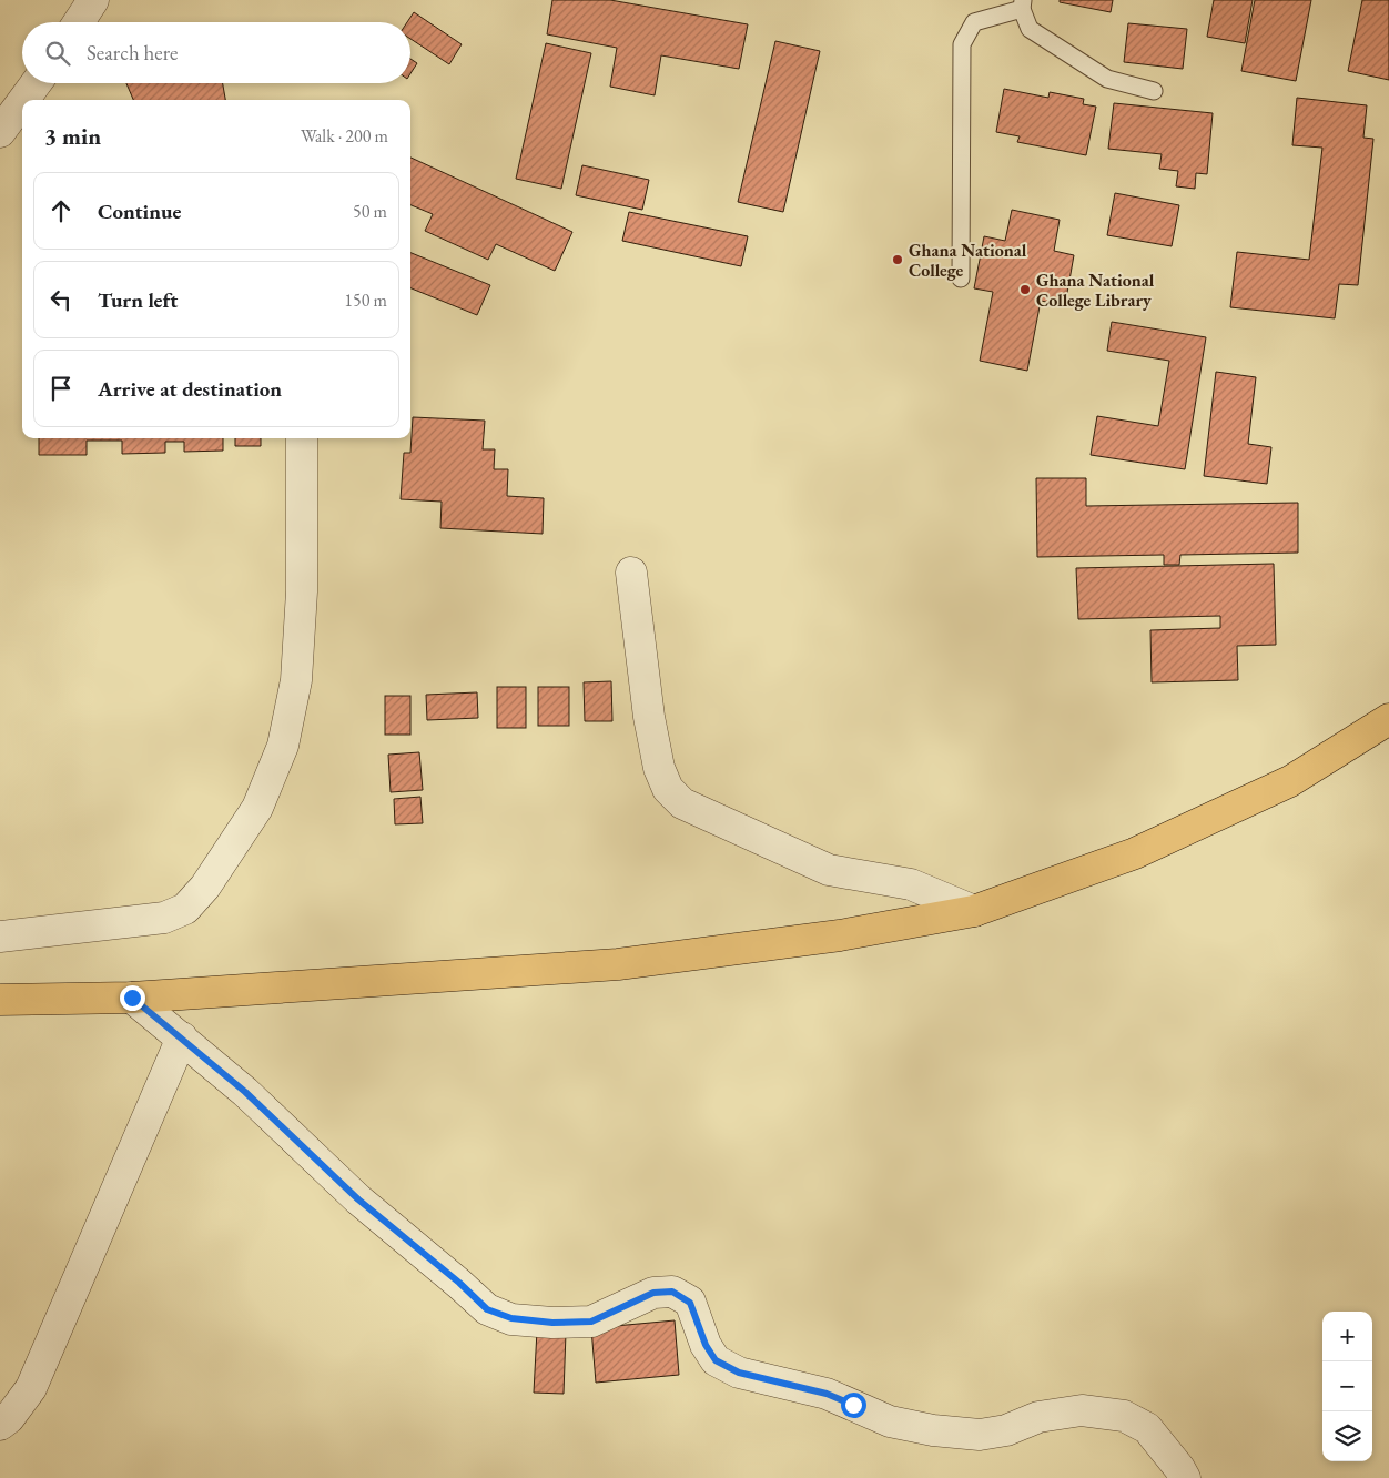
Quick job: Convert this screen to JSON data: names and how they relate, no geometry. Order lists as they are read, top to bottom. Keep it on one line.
{"places":["Ghana National College","Ghana National College Library"],"page":{"search":"Search here","heading":["3 min","Walk · 200 m"],"list":[["Continue","50 m"],["Turn left","150 m"],"Arrive at destination"],"map_buttons":["+","−"]}}
